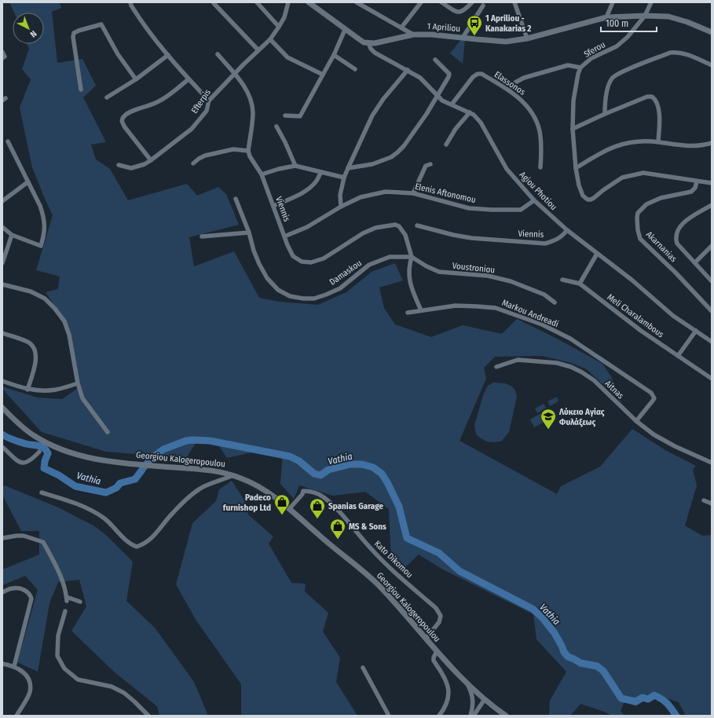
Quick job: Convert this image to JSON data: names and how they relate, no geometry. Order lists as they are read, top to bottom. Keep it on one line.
{"streets":{"street":["1 Apriliou","Sferou","Elassonos","Efterpis","Agiou Photiou","Elenis Aftonomou","Viennis","Akarnanias","Voustroniou","Damaskou","Markou Andreadi","Meli Charalambous","Aitnas","Georgiou Kalogeropoulou","Kato Dikomou"]},"crossings":[["1 Apriliou","Sferou"],["1 Apriliou","Agiou Photiou"],["Sferou","Elassonos"],["Elassonos","Agiou Photiou"],["Agiou Photiou","Elenis Aftonomou"],["Agiou Photiou","Viennis"],["Elenis Aftonomou","Viennis"],["Viennis","Voustroniou"],["Viennis","Damaskou"],["Voustroniou","Damaskou"],["Markou Andreadi","Aitnas"],["Georgiou Kalogeropoulou","Kato Dikomou"]],"water":["Vathia"],"places":{"bus stop":["1 Apriliou - Kanakarias 2"],"school or university":["Λύκειο Αγίας Φυλάξεως"],"shop":["Padeco furnishop Ltd","Spanias Garage","MS & Sons"]},"scale_bar":"100 m","north":"bottom right"}
